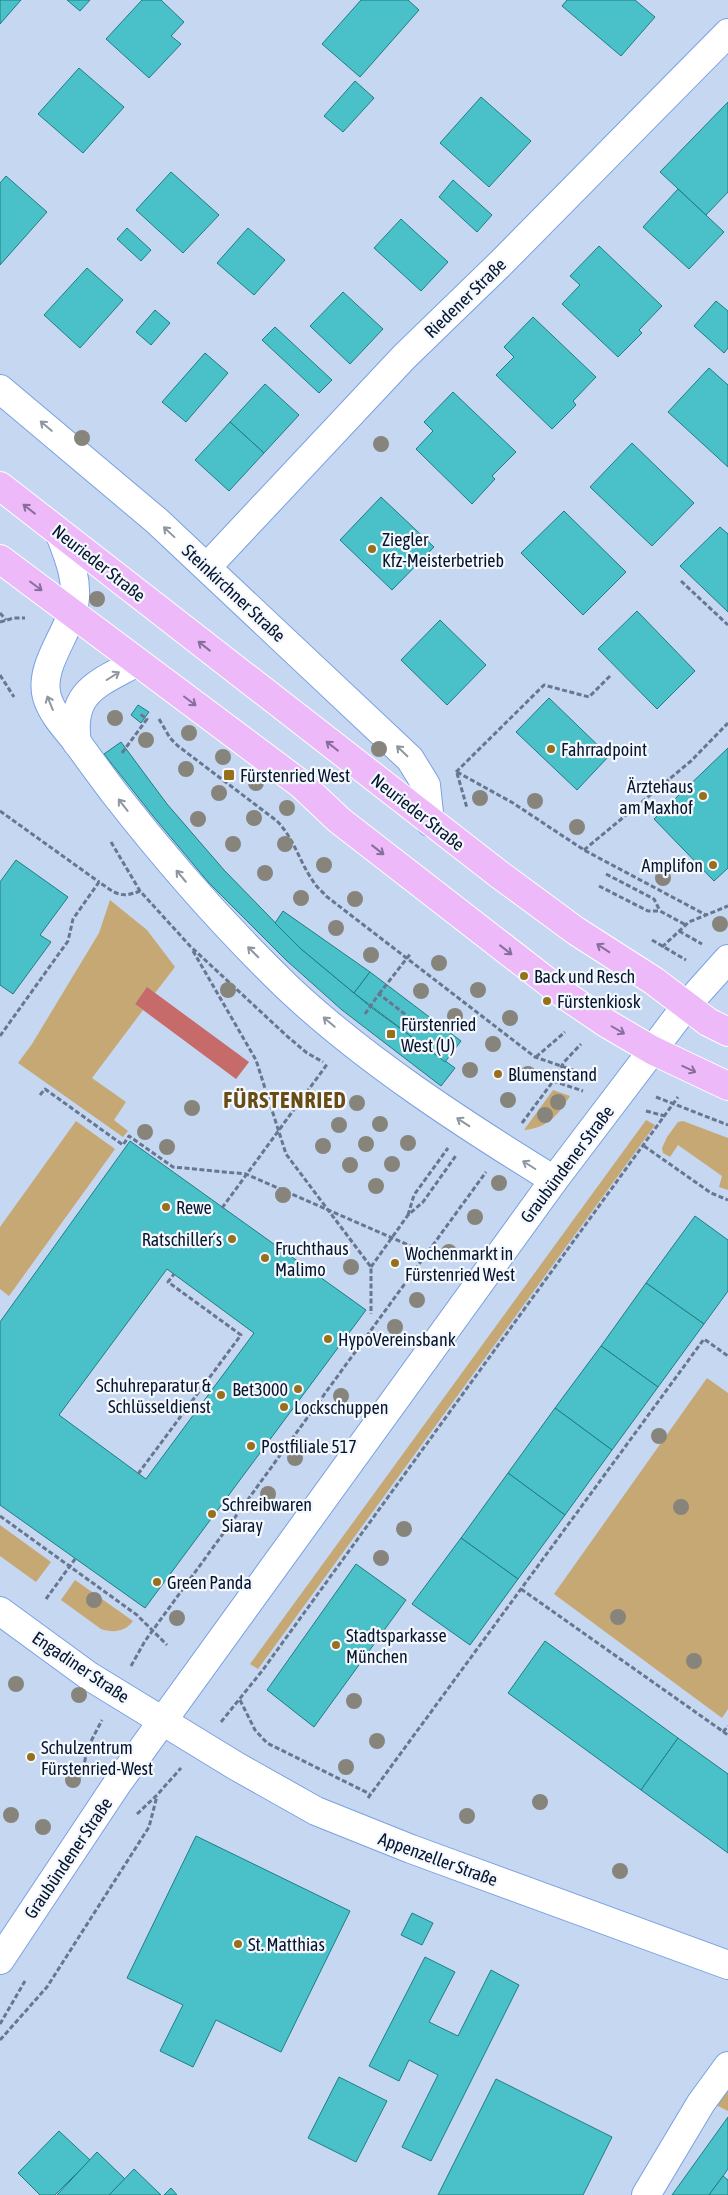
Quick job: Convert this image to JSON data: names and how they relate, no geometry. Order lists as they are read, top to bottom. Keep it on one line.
{"streets":{"main road":["Neurieder Straße"],"street":["Riedener Straße","Steinkirchner Straße","Graubündener Straße","Engadiner Straße","Appenzeller Straße"]},"crossings":[["Riedener Straße","Steinkirchner Straße"],["Neurieder Straße","Steinkirchner Straße"],["Neurieder Straße","Graubündener Straße"],["Graubündener Straße","Engadiner Straße"],["Graubündener Straße","Appenzeller Straße"],["Engadiner Straße","Appenzeller Straße"]],"districts":["FÜRSTENRIED"],"places":{"other":["Ziegler Kfz-Meisterbetrieb","Fahrradpoint","Ärztehaus am Maxhof","Amplifon","Back und Resch","Fürstenkiosk","Blumenstand","Rewe","Ratschiller´s","Fruchthaus Malimo","Wochenmarkt in Fürstenried West","HypoVereinsbank","Bet3000","Schuhreparatur & Schlüsseldienst","Lockschuppen","Postfiliale 517","Schreibwaren Siaray","Green Panda","Stadtsparkasse München","Schulzentrum Fürstenried-West","St. Matthias"],"transit":["Fürstenried West","Fürstenried West (U)"]}}
